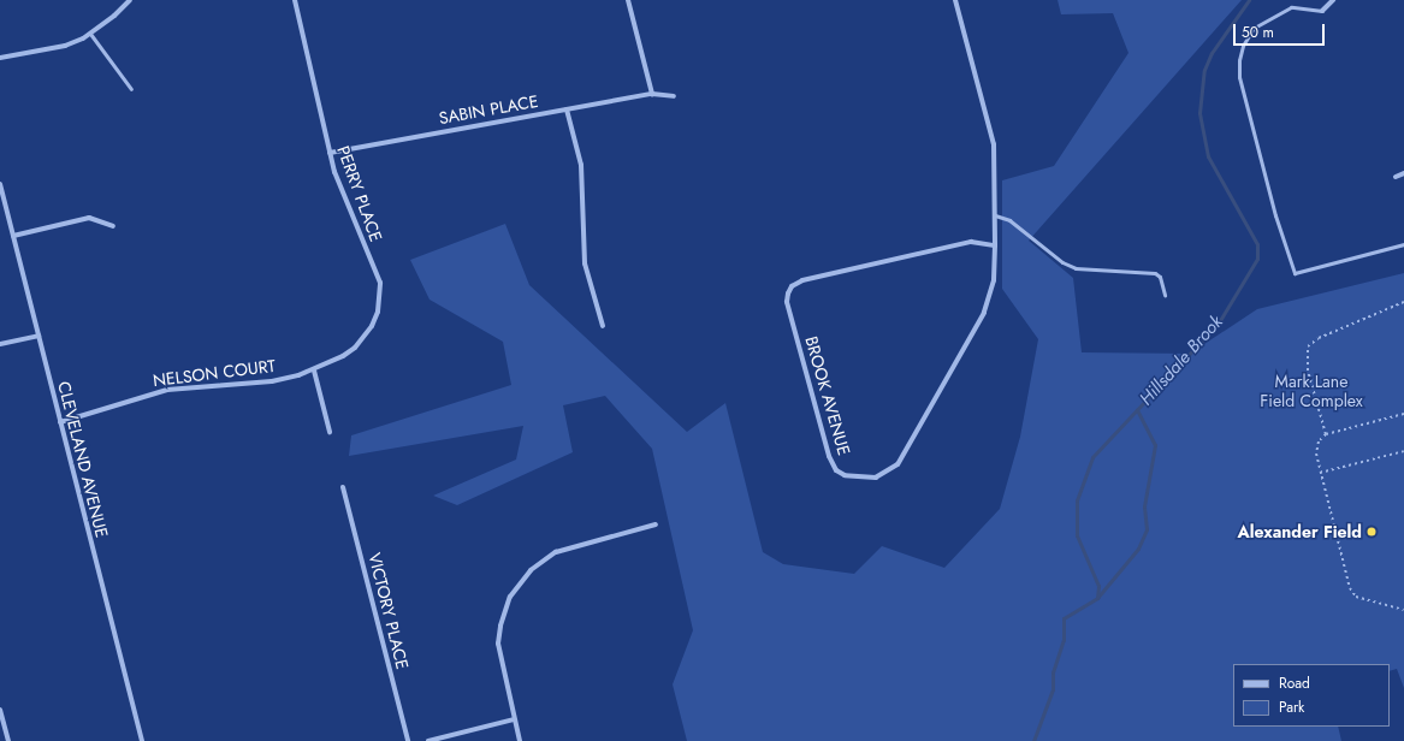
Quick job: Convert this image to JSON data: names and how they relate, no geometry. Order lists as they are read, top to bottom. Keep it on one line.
{"streets":{"street":["SABIN PLACE","PERRY PLACE","NELSON COURT","BROOK AVENUE","CLEVELAND AVENUE","VICTORY PLACE"]},"crossings":[["SABIN PLACE","PERRY PLACE"],["PERRY PLACE","NELSON COURT"],["NELSON COURT","CLEVELAND AVENUE"]],"water":["Hillsdale Brook"],"parks":["Mark Lane Field Complex"],"places":["Alexander Field"],"legend":["Road","Park"],"scale_bar":"50 m"}
